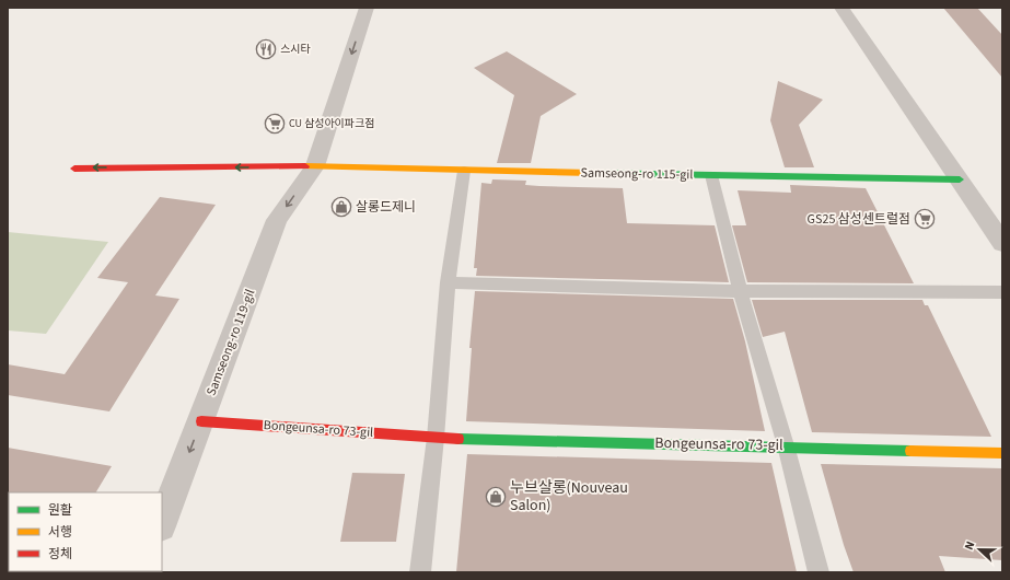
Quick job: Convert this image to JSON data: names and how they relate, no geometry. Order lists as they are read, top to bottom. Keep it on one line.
{"streets":{"street":["Samseong-ro 115-gil","Samseong-ro 119-gil","Bongeunsa-ro 73-gil"]},"crossings":[["Samseong-ro 115-gil","Samseong-ro 119-gil"],["Samseong-ro 119-gil","Bongeunsa-ro 73-gil"]],"one_way":["Samseong-ro 119-gil"],"places":{"restaurant":["스시타"],"supermarket":["CU 삼성아이파크점","GS25 삼성센트럴점"],"shop":["살롱드제니","누브살롱(Nouveau Salon)"]},"legend":["원활","서행","정체"],"north":"left"}
